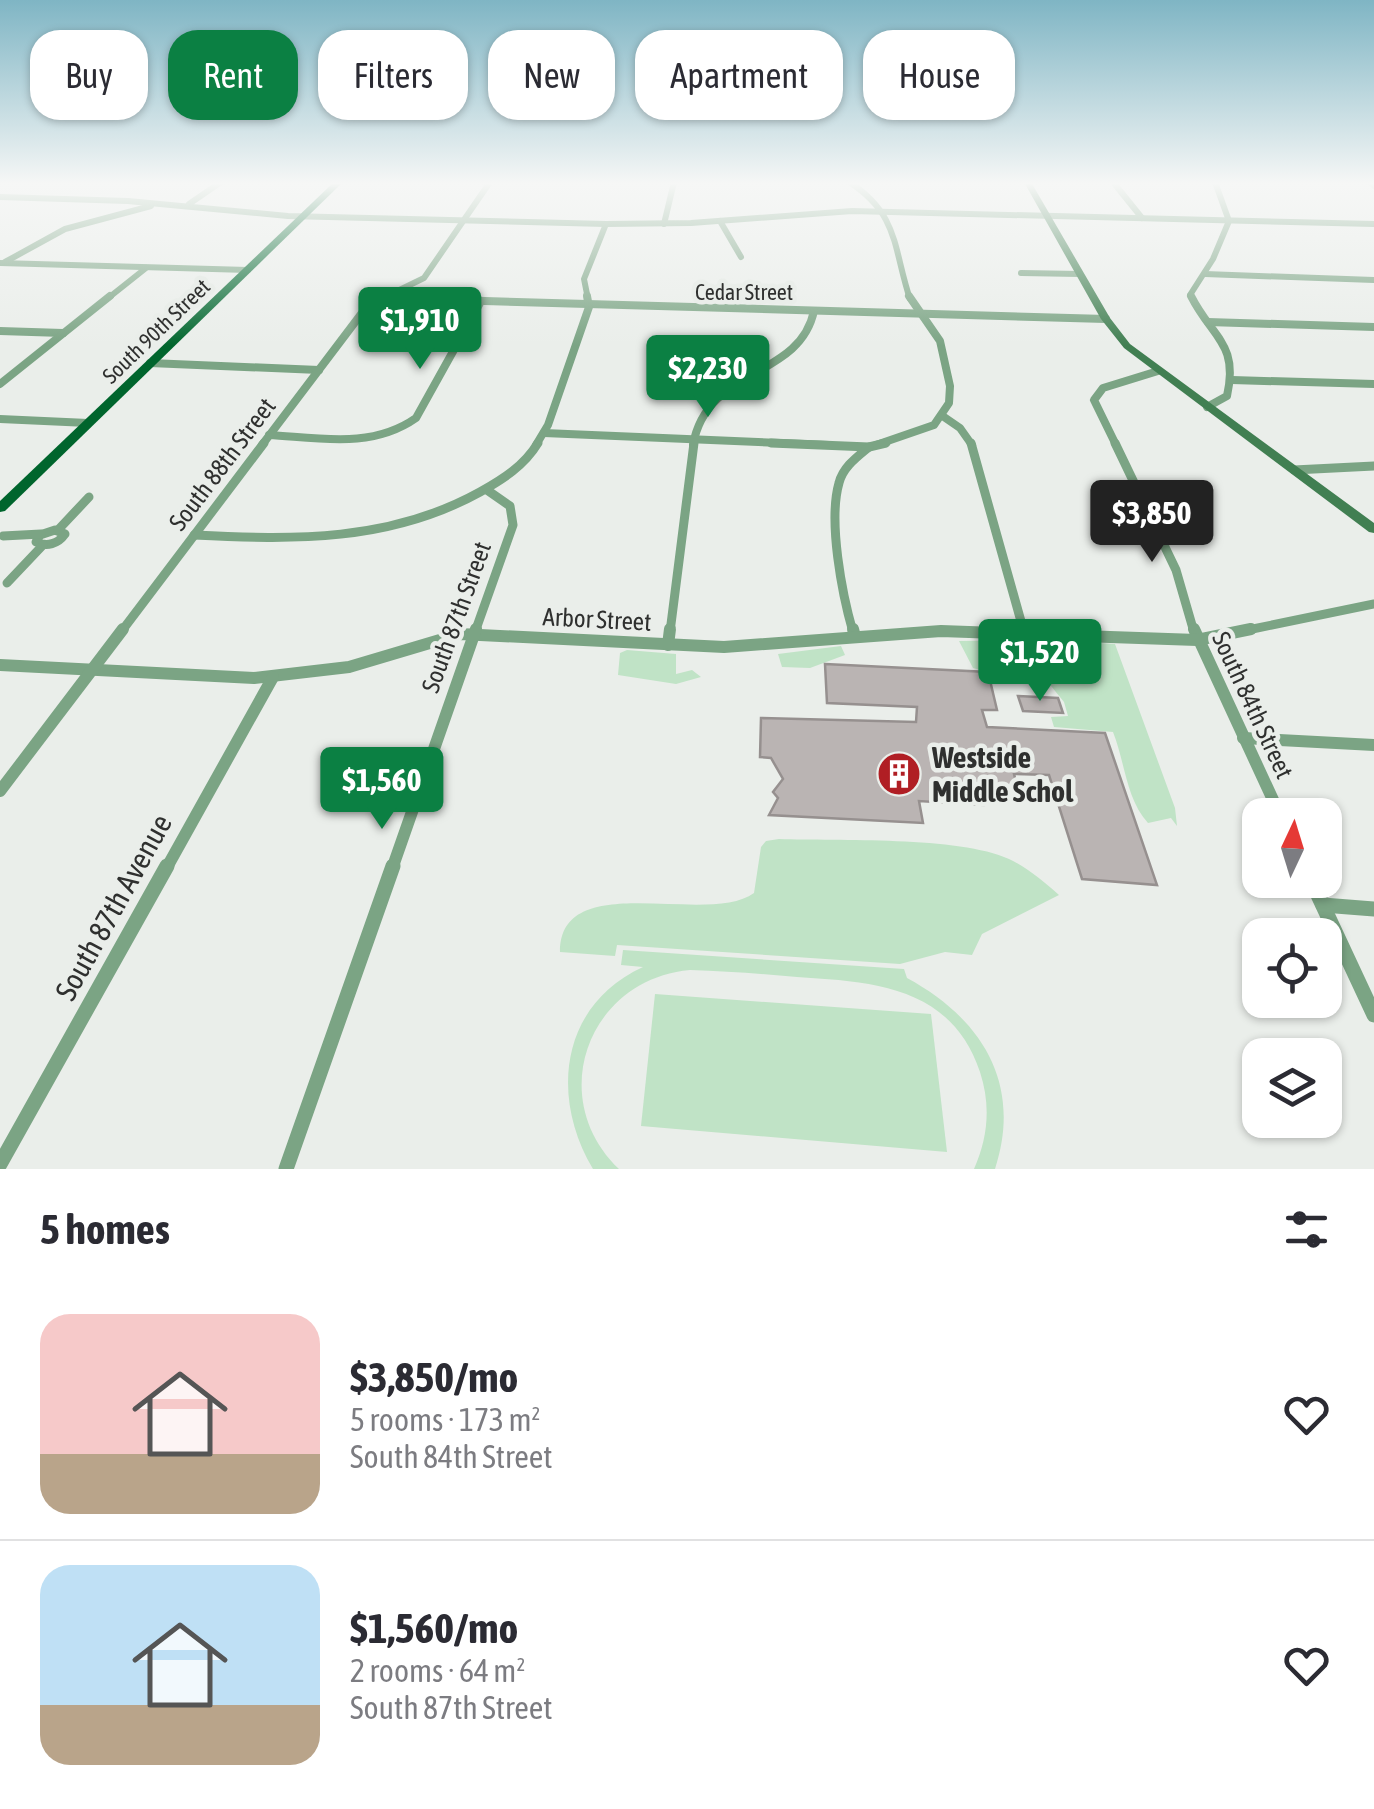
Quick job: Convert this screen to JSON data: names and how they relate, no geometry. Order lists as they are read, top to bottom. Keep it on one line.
{"streets":{"main road":["South 90th Street"],"street":["Cedar Street","South 88th Street","South 87th Street","Arbor Street","South 84th Street","South 87th Avenue"]},"crossings":[["Cedar Street","South 88th Street"],["South 88th Street","Arbor Street"],["South 87th Street","Arbor Street"],["Arbor Street","South 84th Street"],["Arbor Street","South 87th Avenue"]],"places":{"building":["Westside Middle Schol"]},"north":"top","page":{"chip":["Buy","Rent","Filters","New","Apartment","House"],"price":["$1,910","$2,230","$3,850","$1,520","$1,560"],"heading":"5 homes","list":[{"name":"$3,850/mo","note":"5 rooms · 173 m² · South 84th Street"},{"name":"$1,560/mo","note":"2 rooms · 64 m² · South 87th Street"}]}}
